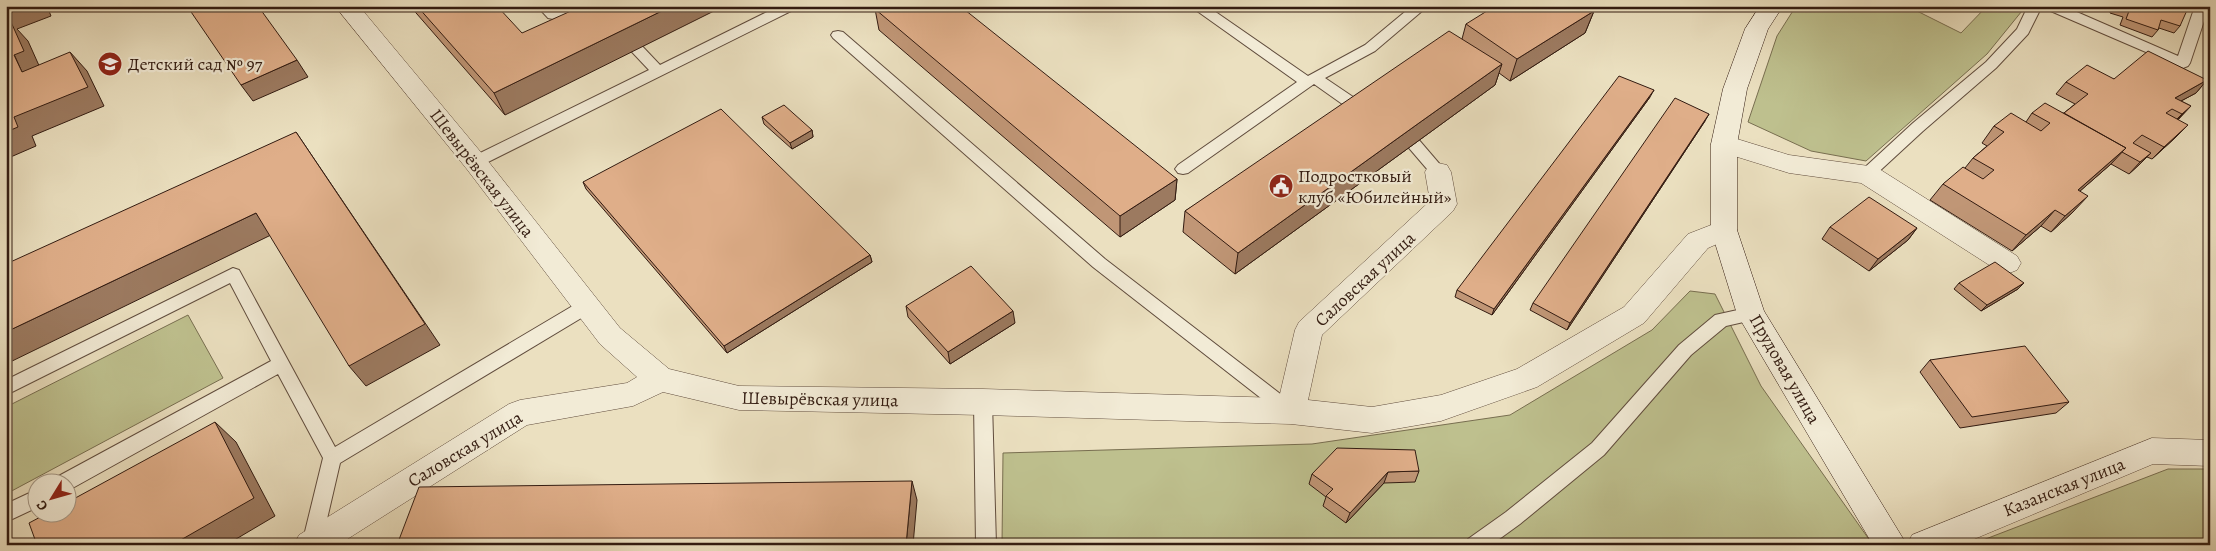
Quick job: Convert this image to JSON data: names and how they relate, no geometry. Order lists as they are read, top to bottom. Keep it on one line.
{"streets":{"street":["Шевырёвская улица","Саловская улица","Прудовая улица","Казанская улица"]},"crossings":[["Шевырёвская улица","Саловская улица"]],"places":{"school or university":["Детский сад № 97"],"public building":["Подростковый клуб «Юбилейный»"]},"north":"bottom left"}
